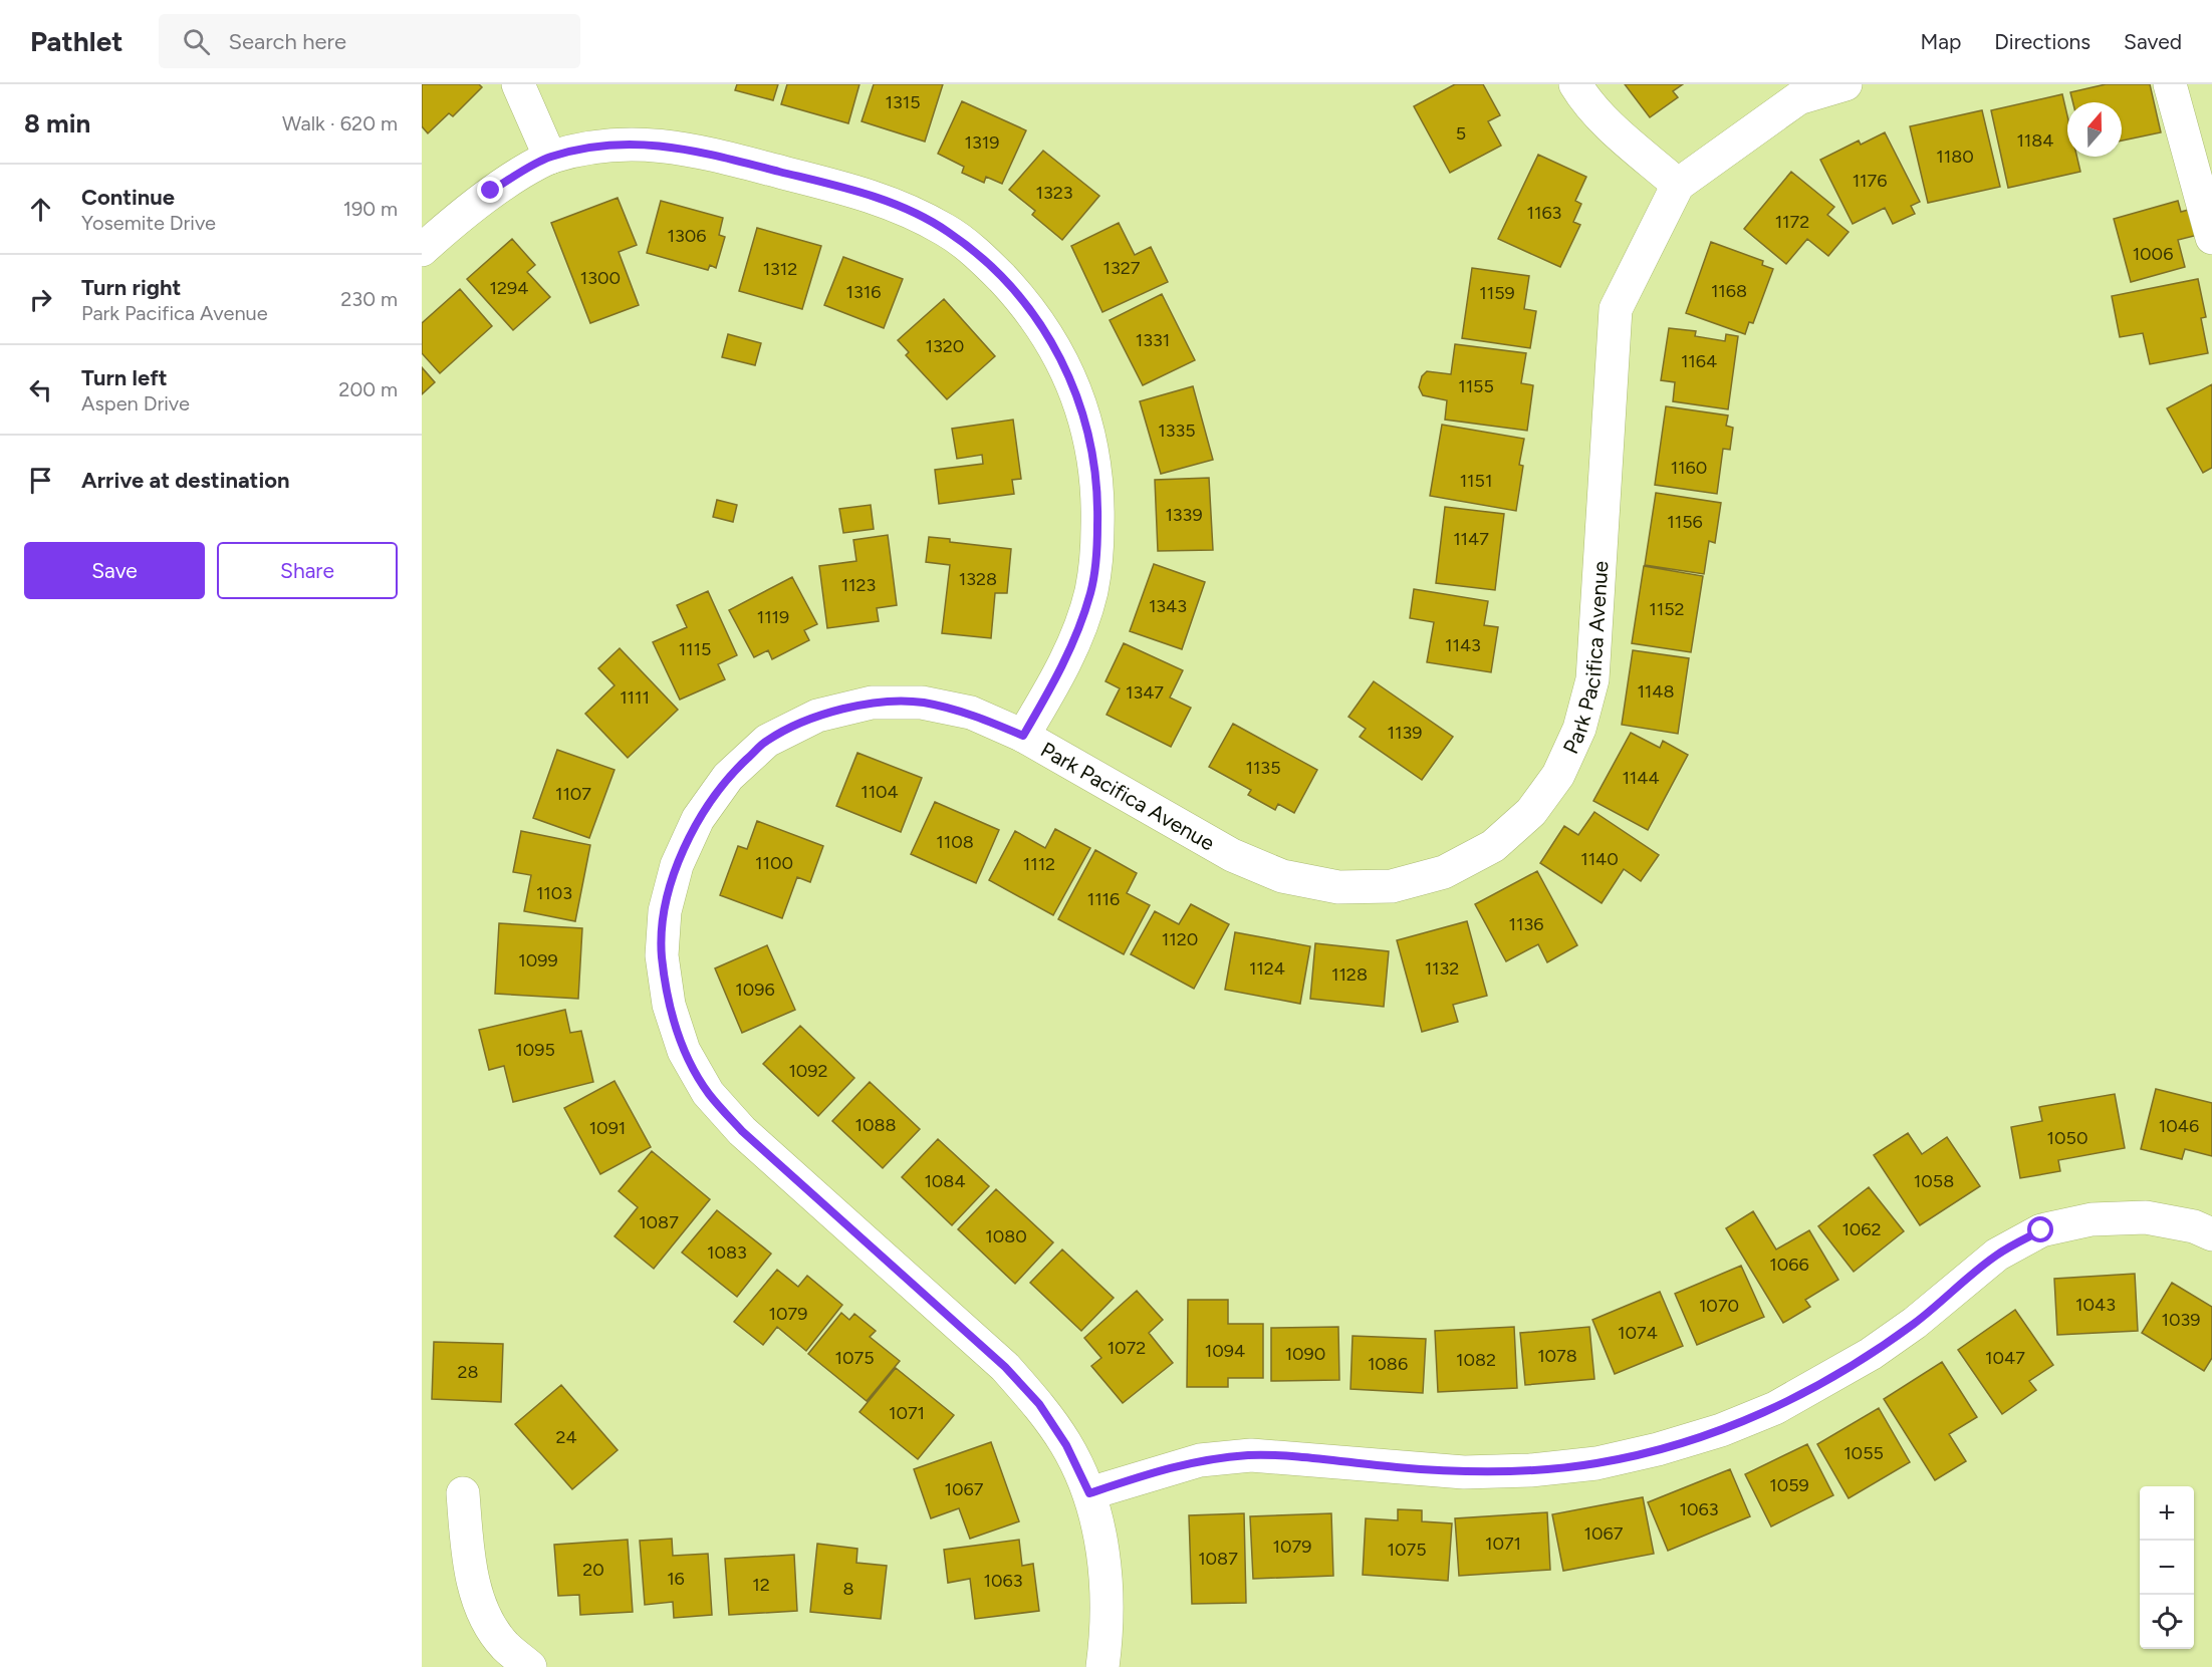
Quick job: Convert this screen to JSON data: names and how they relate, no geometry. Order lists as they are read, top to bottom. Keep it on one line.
{"streets":{"street":["Park Pacifica Avenue"]},"house_numbers":["1315","5","1184","1319","1180","1176","1323","1163","1172","1306","1006","1327","1312","1300","1294","1168","1316","1159","1331","1320","1164","1155","1335","1160","1151","1339","1156","1147","1328","1123","1343","1152","1119","1143","1115","1148","1347","1111","1139","1135","1144","1104","1107","1108","1140","1100","1112","1103","1116","1136","1120","1099","1124","1132","1128","1096","1095","1092","1088","1046","1091","1050","1084","1058","1087","1062","1080","1083","1066","1043","1070","1079","1039","1074","1072","1094","1090","1078","1075","1047","1082","1086","28","1071","24","1055","1059","1067","1063","1067","1071","1079","1075","1087","20","16","1063","12","8"],"north":"top","page":{"header":"Pathlet","search":"Search here","nav":["Map","Directions","Saved"],"heading":["8 min","Walk · 620 m"],"list":[["Continue","Yosemite Drive","190 m"],["Turn right","Park Pacifica Avenue","230 m"],["Turn left","Aspen Drive","200 m"],"Arrive at destination"],"buttons":["Save","Share"],"map_buttons":["+","−"]}}
